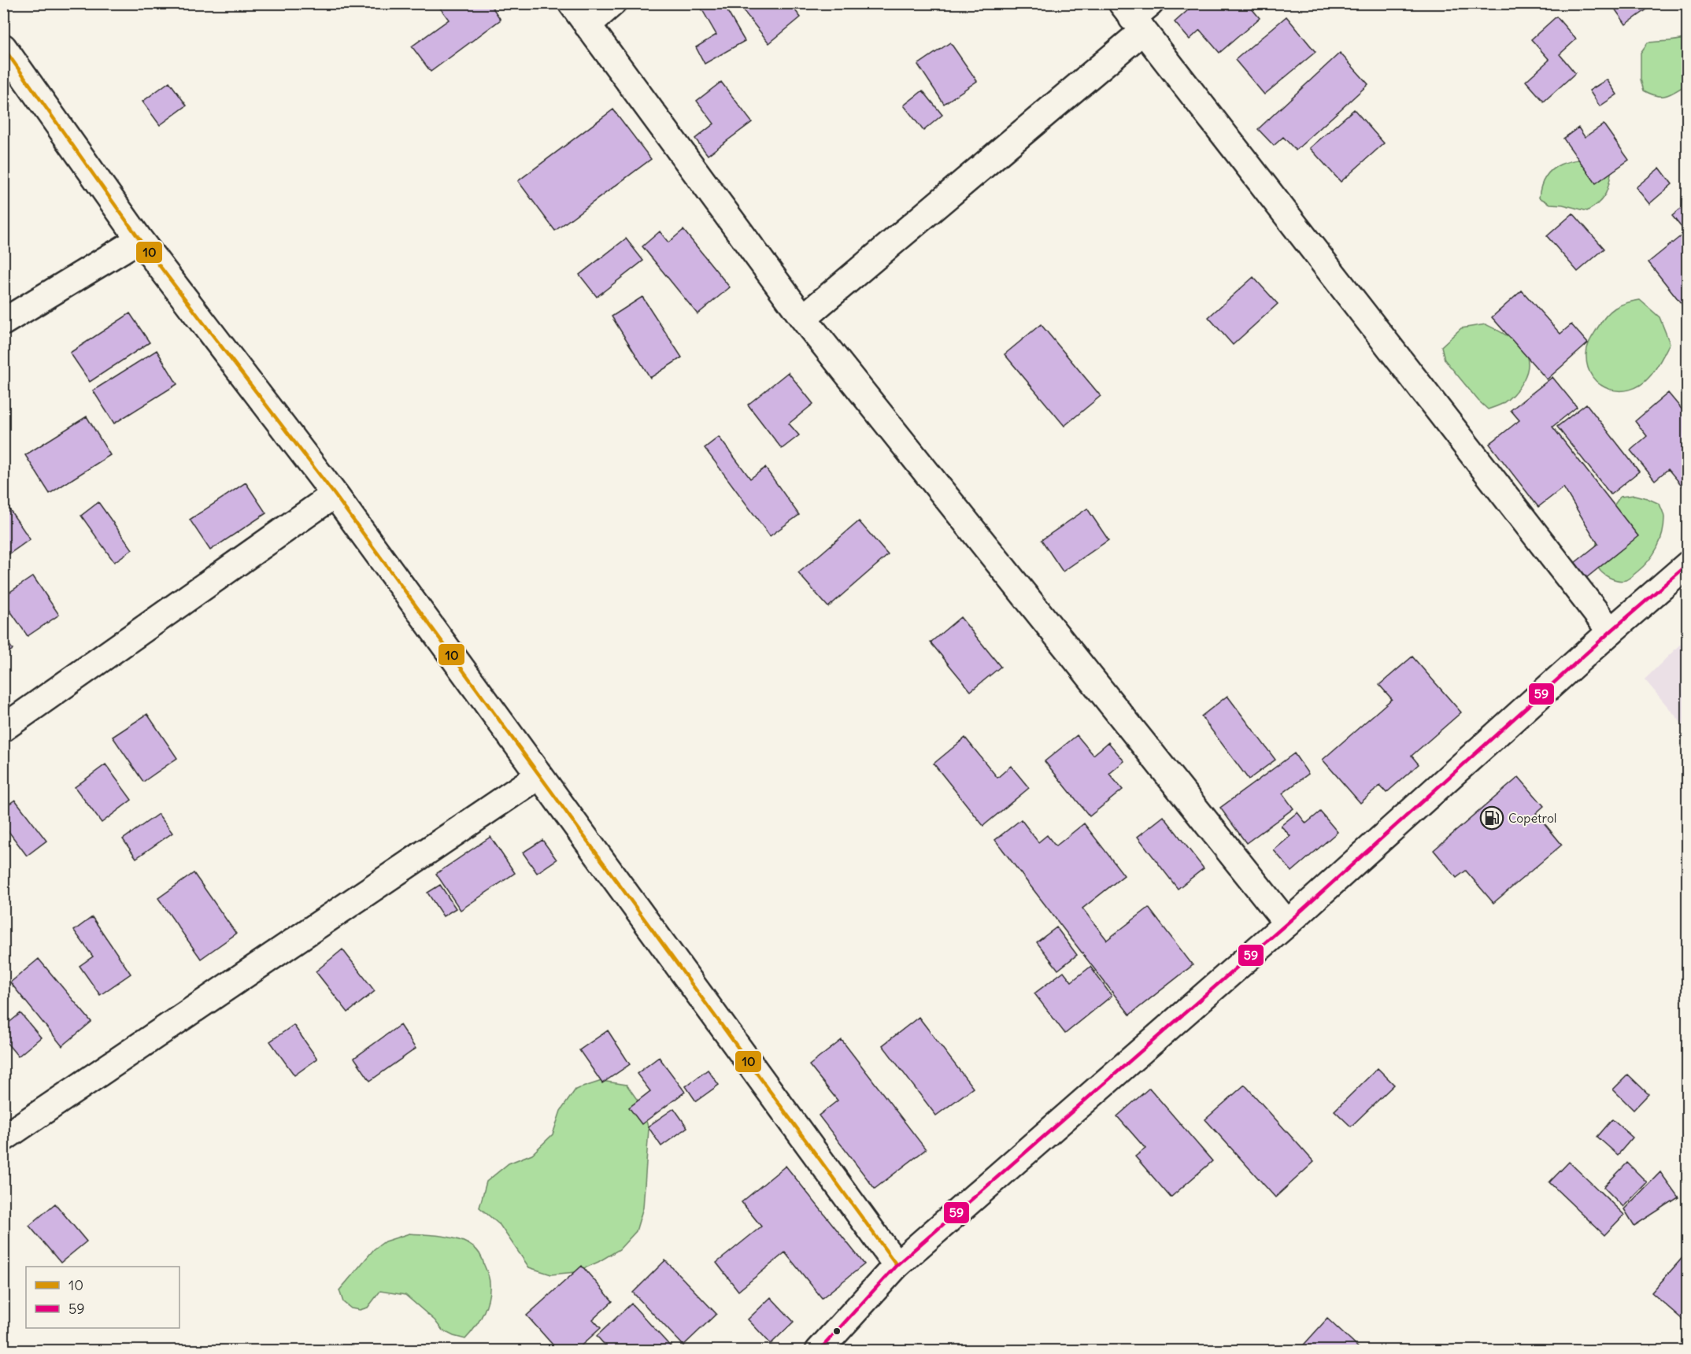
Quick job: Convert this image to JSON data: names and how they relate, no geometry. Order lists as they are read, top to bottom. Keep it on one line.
{"places":{"fuel station":["Copetrol"]},"lines":["transit line 10","transit line 59"],"legend":["10","59"]}
